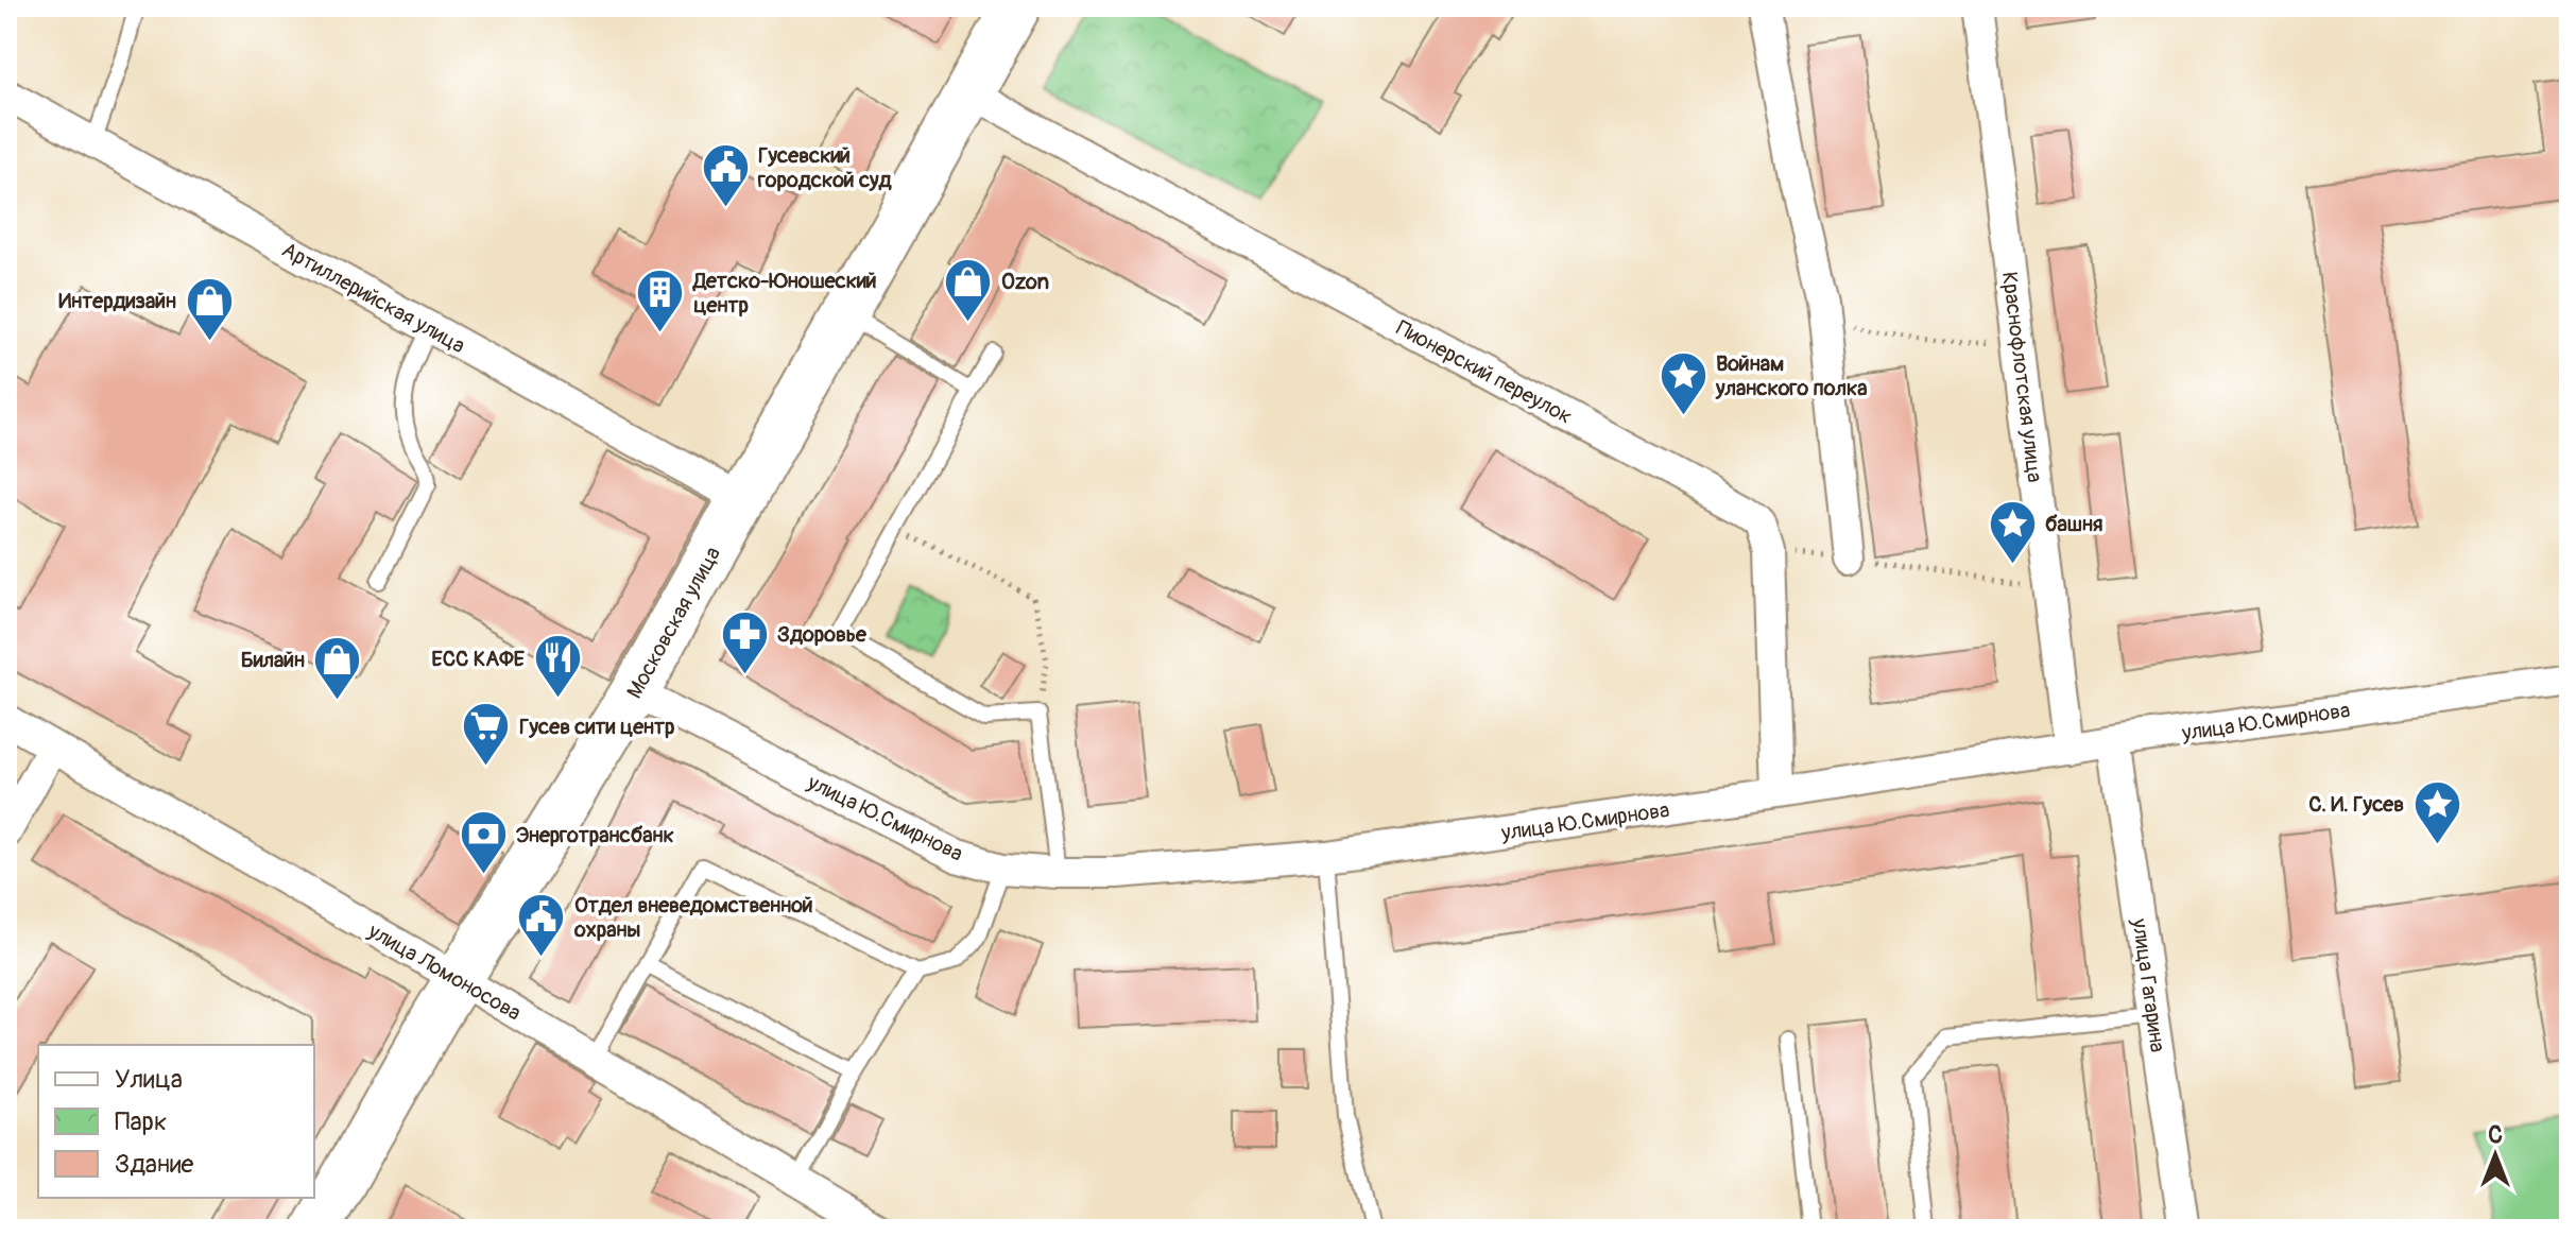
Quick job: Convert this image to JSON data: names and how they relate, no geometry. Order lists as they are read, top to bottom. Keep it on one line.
{"streets":{"main road":["Московская улица"],"street":["Артиллерийская улица","Пионерский переулок","Краснофлотская улица","улица Ю.Смирнова","улица Ломоносова","улица Гагарина"]},"crossings":[["Артиллерийская улица","Московская улица"],["Пионерский переулок","Московская улица"],["Пионерский переулок","улица Ю.Смирнова"],["Краснофлотская улица","улица Ю.Смирнова"],["Московская улица","улица Ю.Смирнова"],["Московская улица","улица Ломоносова"],["улица Ю.Смирнова","улица Гагарина"]],"places":{"public building":["Гусевский городской суд","Отдел вневедомственной охраны"],"shop":["Ozon","Интердизайн","Билайн"],"building":["Детско-Юношеский центр"],"place":["Войнам уланского полка","башня","С. И. Гусев"],"pharmacy":["Здоровье"],"restaurant":["ЕСС КАФЕ"],"supermarket":["Гусев сити центр"],"bank":["Энерготрансбанк"]},"legend":["Улица","Парк","Здание"],"north":"top"}
